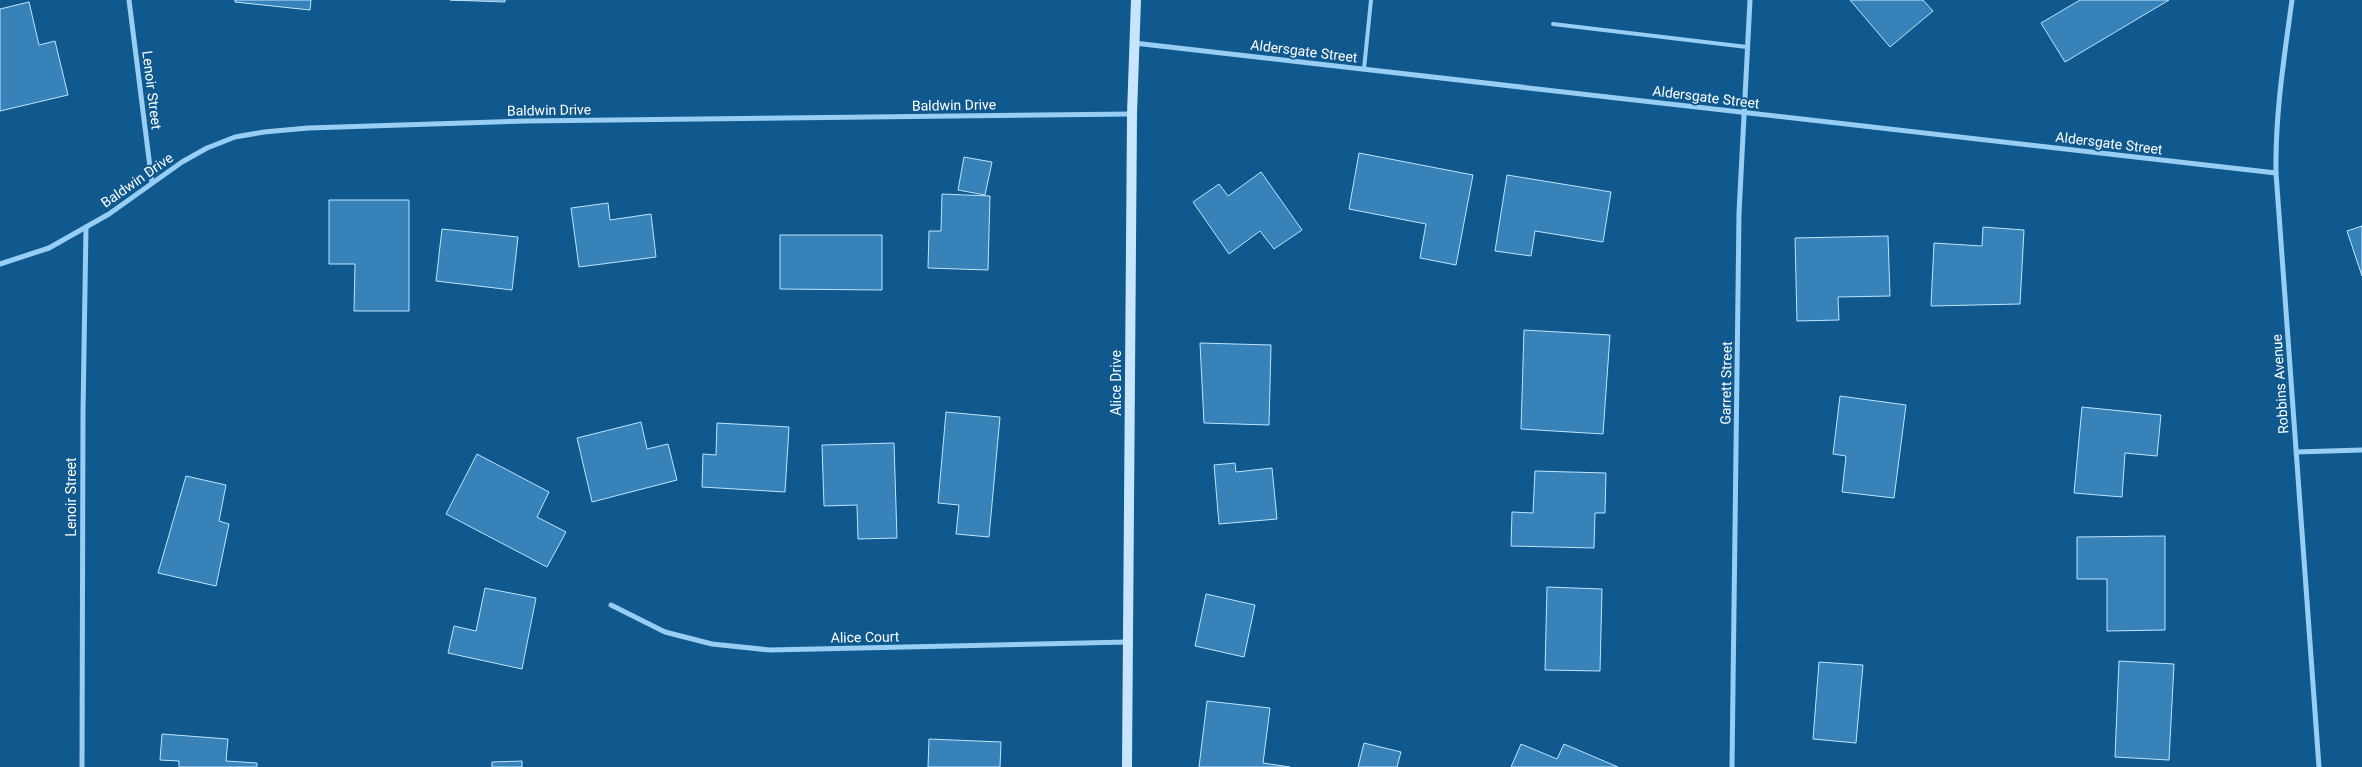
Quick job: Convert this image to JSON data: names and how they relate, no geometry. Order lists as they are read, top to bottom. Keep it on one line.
{"streets":{"main road":["Alice Drive"],"street":["Aldersgate Street","Lenoir Street","Baldwin Drive","Garrett Street","Robbins Avenue","Alice Court"]},"crossings":[["Aldersgate Street","Alice Drive"],["Aldersgate Street","Garrett Street"],["Aldersgate Street","Robbins Avenue"],["Lenoir Street","Baldwin Drive"],["Baldwin Drive","Alice Drive"],["Alice Drive","Alice Court"]]}
